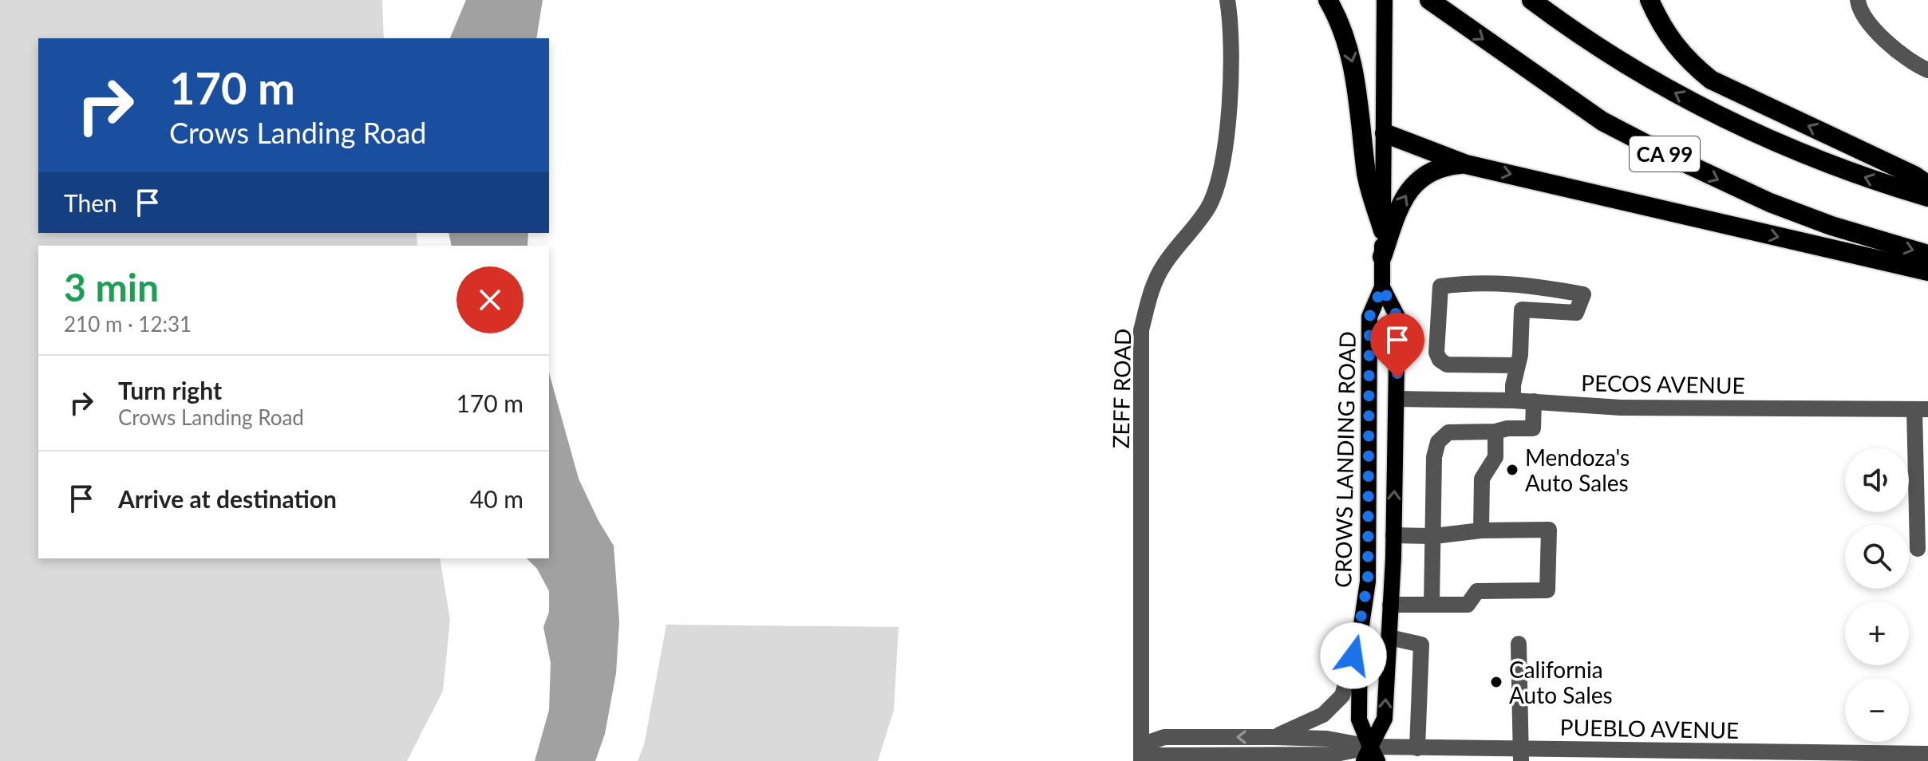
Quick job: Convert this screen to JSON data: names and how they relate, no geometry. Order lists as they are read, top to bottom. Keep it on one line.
{"streets":{"highway":["CA 99"],"main road":["CROWS LANDING ROAD"],"street":["PECOS AVENUE","ZEFF ROAD","PUEBLO AVENUE"]},"crossings":[["PECOS AVENUE","CROWS LANDING ROAD"],["ZEFF ROAD","PUEBLO AVENUE"],["CROWS LANDING ROAD","PUEBLO AVENUE"]],"places":["Mendoza's Auto Sales","California Auto Sales"],"page":{"turn":["170 m","Crows Landing Road"],"then":"Then","heading":["3 min","210 m · 12:31"],"list":[{"name":"Turn right","note":"Crows Landing Road","value":"170 m"},{"name":"Arrive at destination","value":"40 m"}],"map_buttons":["+","−"]}}
